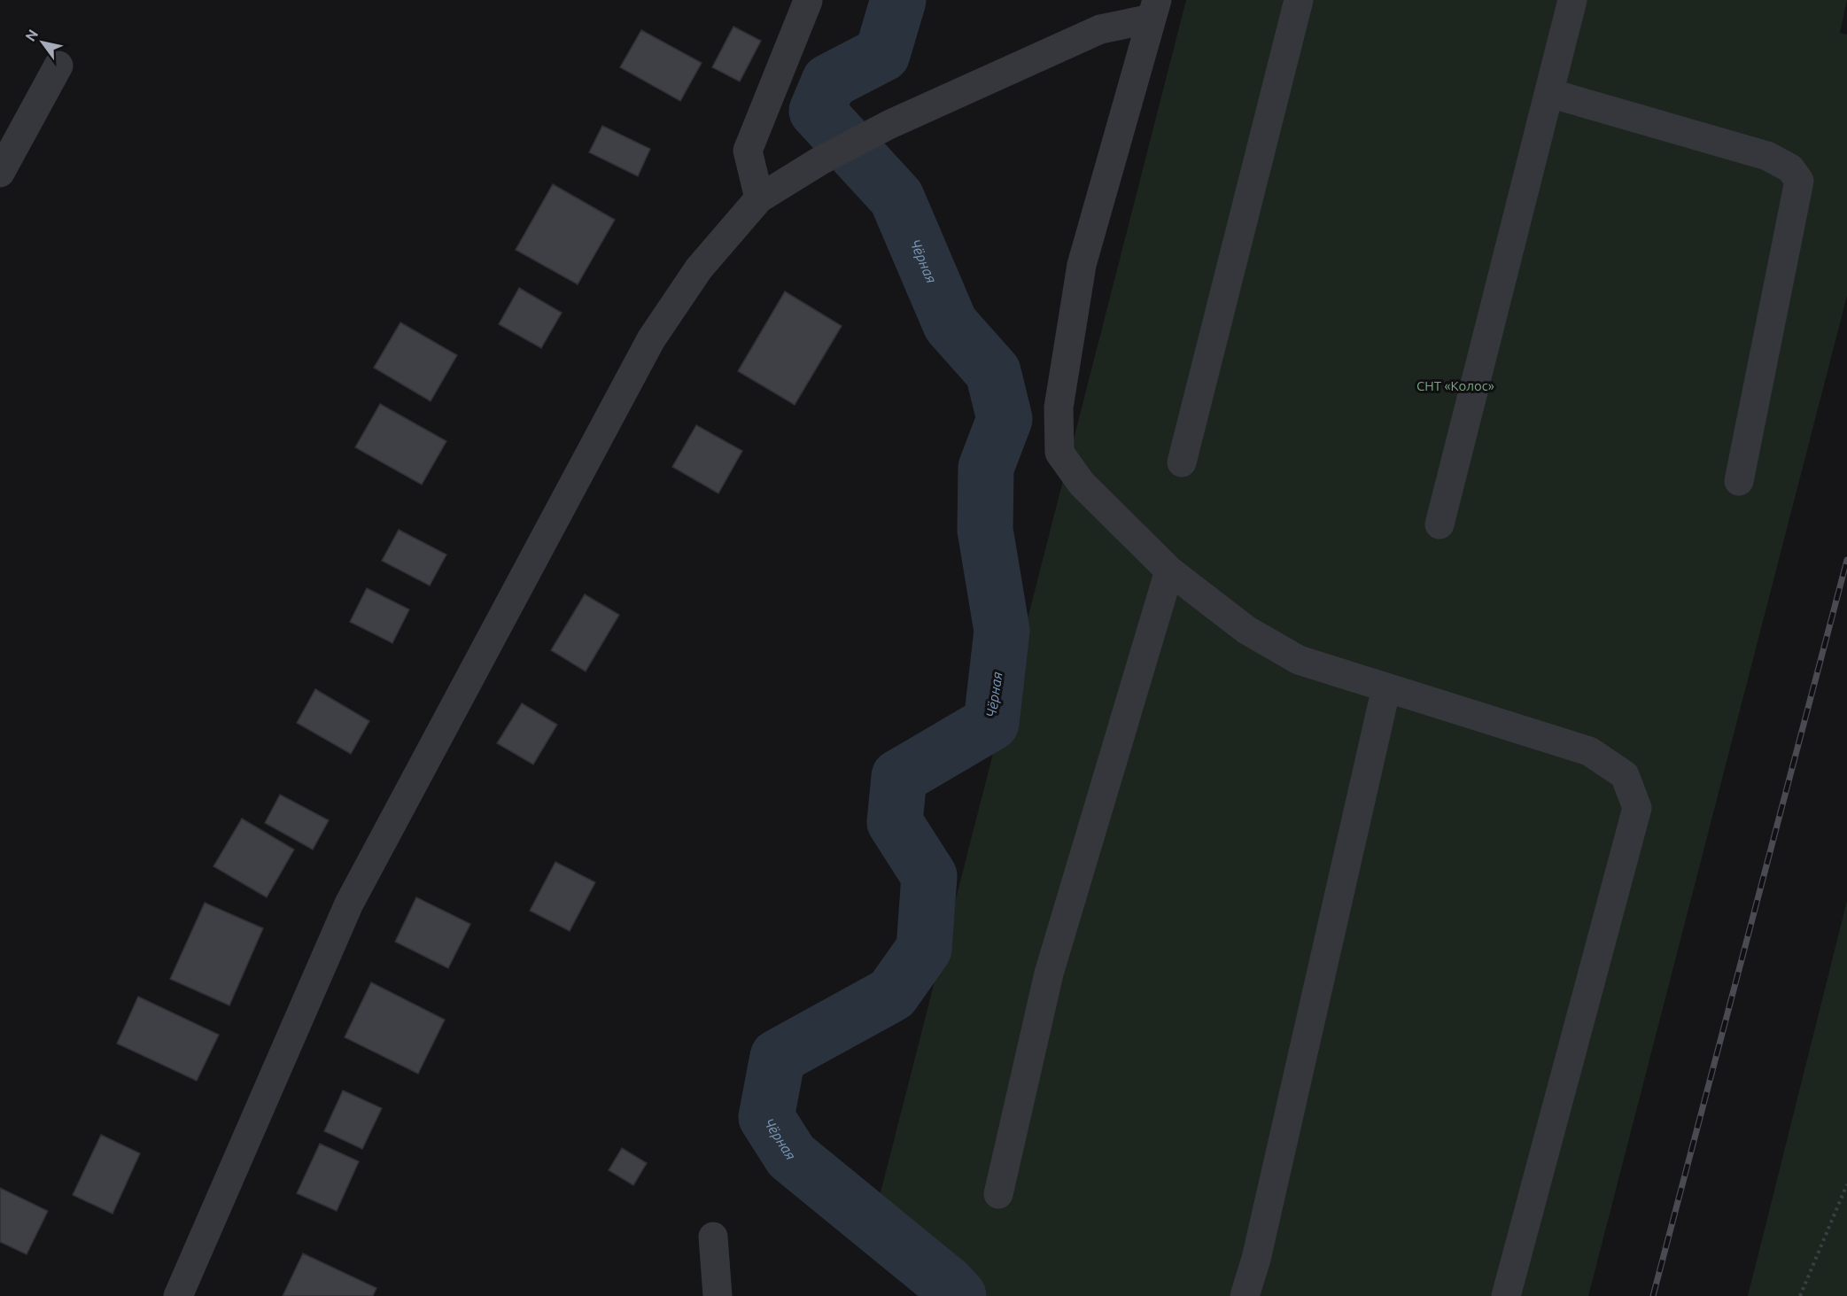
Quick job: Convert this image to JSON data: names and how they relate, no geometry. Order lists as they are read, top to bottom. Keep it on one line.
{"water":["Чёрная"],"parks":["СНТ «Колос»"],"north":"top left"}
